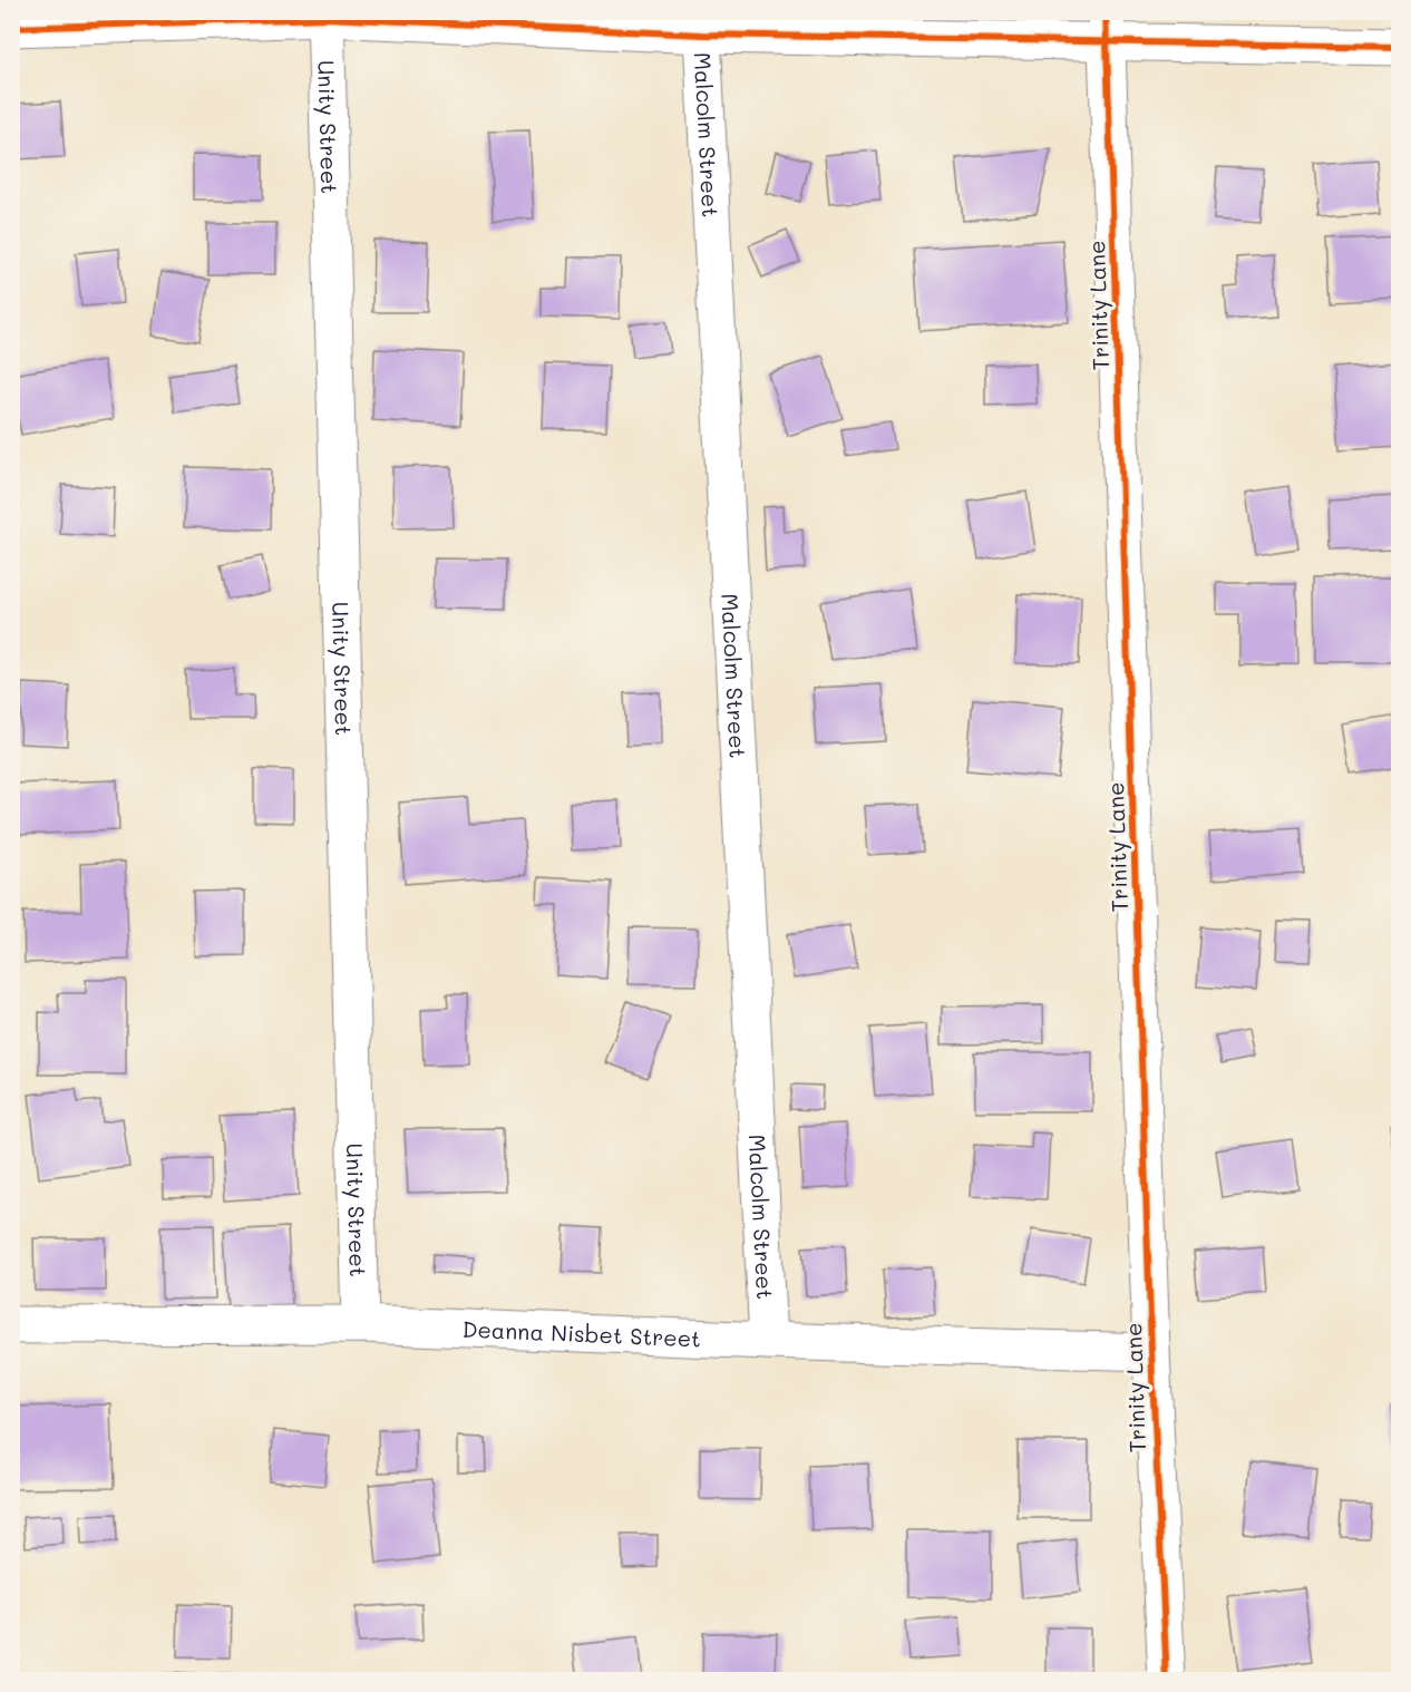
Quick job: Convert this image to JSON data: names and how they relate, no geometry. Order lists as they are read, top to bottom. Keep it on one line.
{"streets":{"street":["Unity Street","Malcolm Street","Trinity Lane","Deanna Nisbet Street"]},"crossings":[["Unity Street","Deanna Nisbet Street"],["Malcolm Street","Deanna Nisbet Street"],["Trinity Lane","Deanna Nisbet Street"]]}
